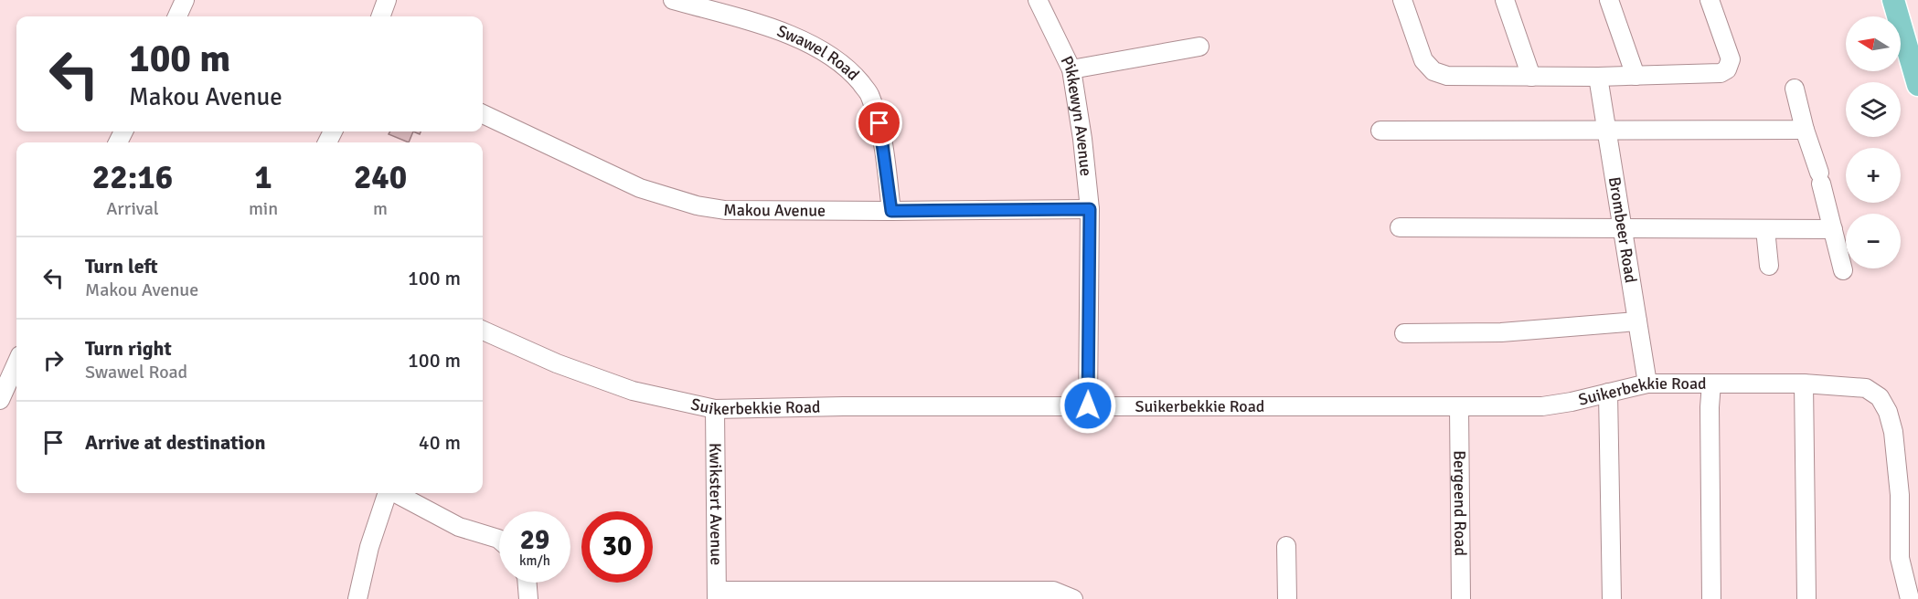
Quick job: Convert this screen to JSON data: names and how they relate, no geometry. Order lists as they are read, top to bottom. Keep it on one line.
{"streets":{"street":["Swawel Road","Pikkewyn Avenue","Makou Avenue","Brombeer Road","Suikerbekkie Road","Bergeend Road","Kwikstert Avenue"]},"crossings":[["Swawel Road","Makou Avenue"],["Pikkewyn Avenue","Makou Avenue"],["Pikkewyn Avenue","Suikerbekkie Road"],["Brombeer Road","Suikerbekkie Road"],["Suikerbekkie Road","Bergeend Road"],["Suikerbekkie Road","Kwikstert Avenue"]],"north":"left","page":{"map_buttons":["+","−"],"turn":["100 m","Makou Avenue"],"eta":["22:16","Arrival","1","min","240","m"],"list":[{"name":"Turn left","note":"Makou Avenue","value":"100 m"},{"name":"Turn right","note":"Swawel Road","value":"100 m"},{"name":"Arrive at destination","value":"40 m"}],"speed":"29 km/h","limit":"30"}}
